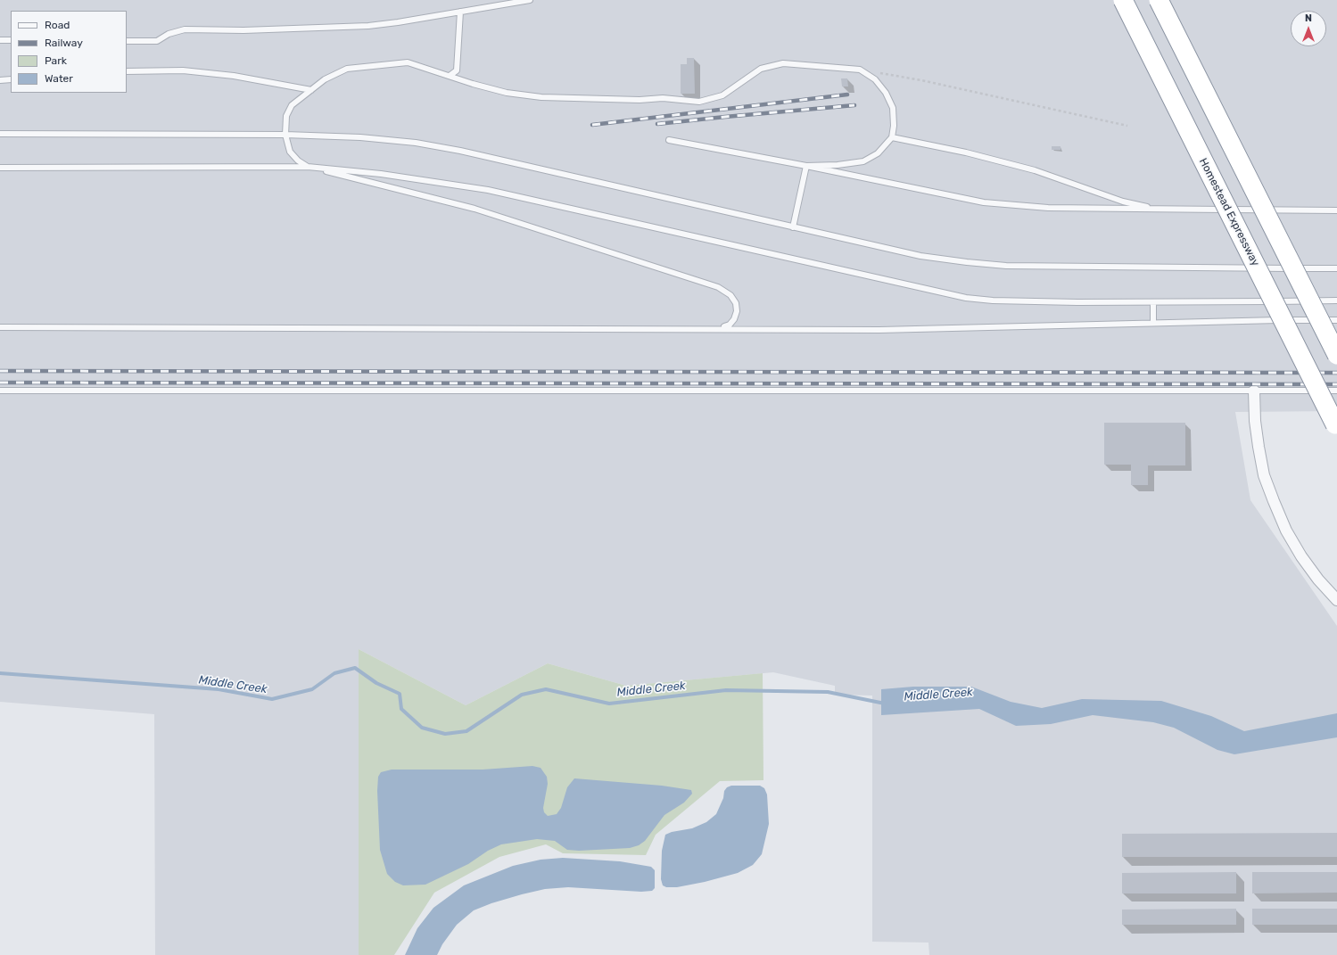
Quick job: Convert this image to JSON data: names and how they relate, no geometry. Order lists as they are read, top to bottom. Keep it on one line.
{"streets":{"highway":["Homestead Expressway"]},"water":["Middle Creek"],"legend":["Road","Railway","Park","Water"],"north":"top"}
